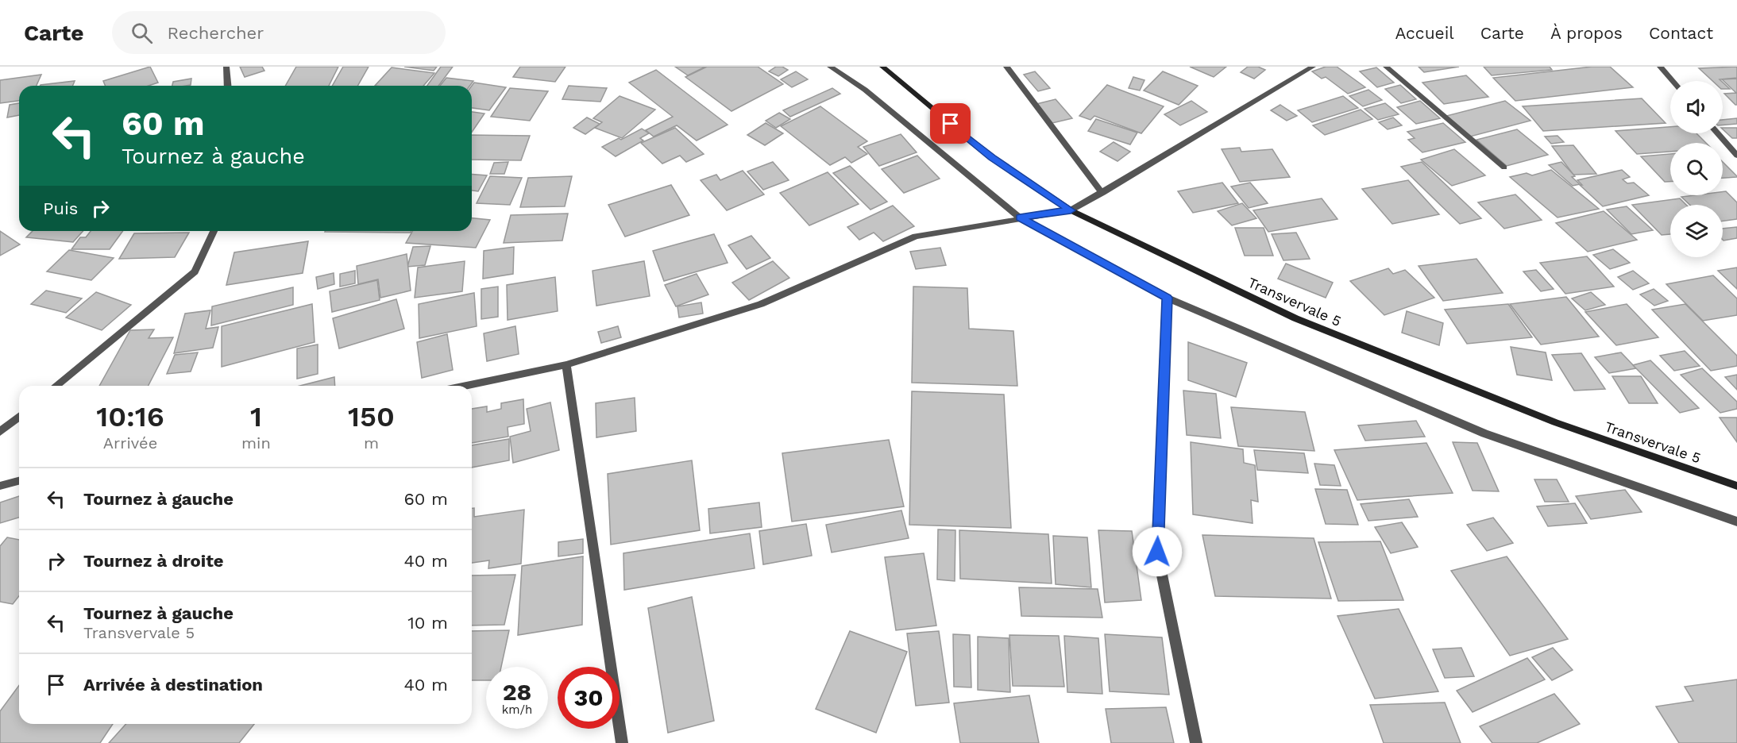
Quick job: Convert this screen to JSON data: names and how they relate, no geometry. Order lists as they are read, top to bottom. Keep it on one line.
{"streets":{"main road":["Transvervale 5"]},"page":{"header":"Carte","search":"Rechercher","nav":["Accueil","Carte","À propos","Contact"],"turn":["60 m","Tournez à gauche"],"then":"Puis","eta":["10:16","Arrivée","1","min","150","m"],"list":[{"name":"Tournez à gauche","value":"60 m"},{"name":"Tournez à droite","value":"40 m"},{"name":"Tournez à gauche","note":"Transvervale 5","value":"10 m"},{"name":"Arrivée à destination","value":"40 m"}],"speed":"28 km/h","limit":"30"}}
